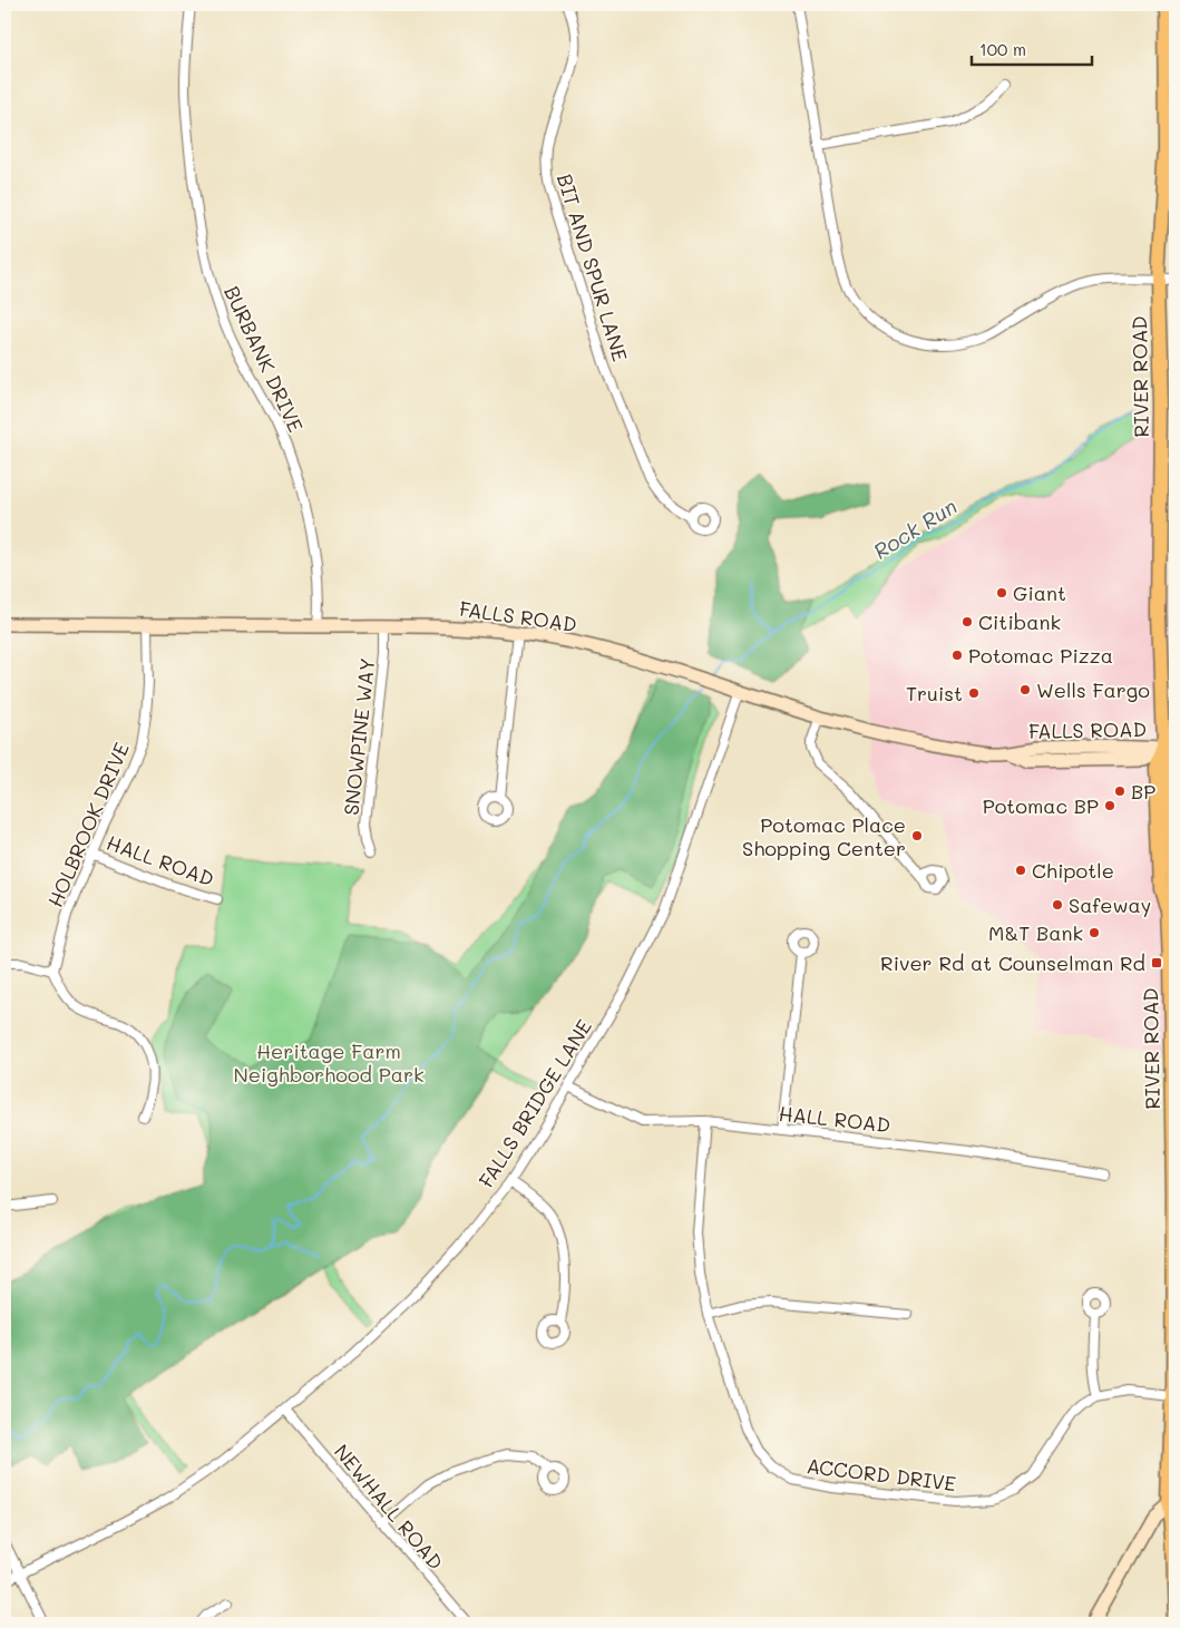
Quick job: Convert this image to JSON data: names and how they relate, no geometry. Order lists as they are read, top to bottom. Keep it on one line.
{"streets":{"main road":["RIVER ROAD","FALLS ROAD"],"street":["BIT AND SPUR LANE","BURBANK DRIVE","SNOWPINE WAY","HOLBROOK DRIVE","HALL ROAD","FALLS BRIDGE LANE","ACCORD DRIVE","NEWHALL ROAD"]},"crossings":[["BURBANK DRIVE","FALLS ROAD"],["RIVER ROAD","FALLS ROAD"],["RIVER ROAD","ACCORD DRIVE"],["FALLS ROAD","SNOWPINE WAY"],["FALLS ROAD","HOLBROOK DRIVE"],["FALLS ROAD","FALLS BRIDGE LANE"],["HOLBROOK DRIVE","HALL ROAD"],["HALL ROAD","FALLS BRIDGE LANE"],["HALL ROAD","ACCORD DRIVE"],["FALLS BRIDGE LANE","NEWHALL ROAD"]],"water":["Rock Run"],"parks":["Heritage Farm Neighborhood Park"],"places":{"other":["Giant","Citibank","Potomac Pizza","Wells Fargo","Truist","BP","Potomac BP","Potomac Place Shopping Center","Chipotle","Safeway","M&T Bank"],"transit":["River Rd at Counselman Rd"]},"scale_bar":"100 m"}
